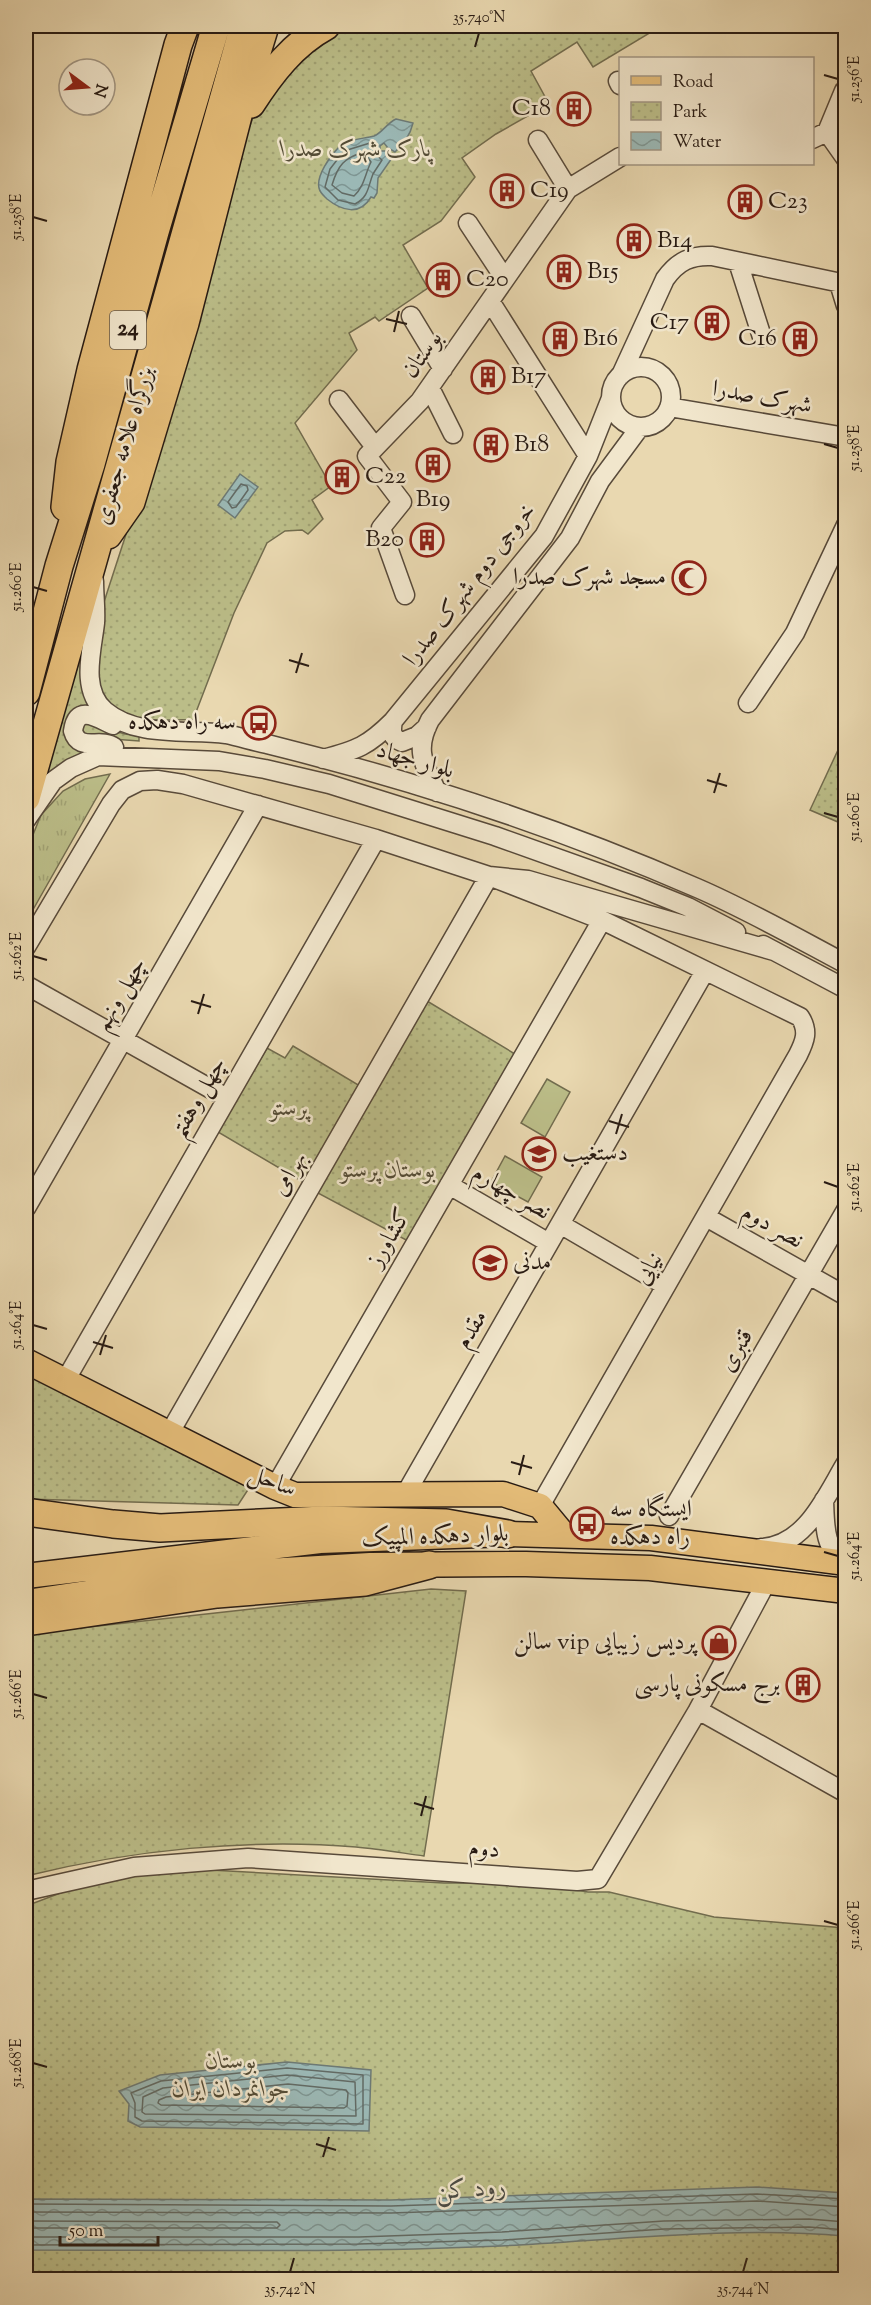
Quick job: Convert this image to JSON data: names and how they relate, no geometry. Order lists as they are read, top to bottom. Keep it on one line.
{"streets":{"highway":["24","بزرگراه علامه جعفری"],"main road":["ساحل","بلوار دهکده المپیک"],"street":["بوستان","شهرک صدرا","خروجی دوم شهرک صدرا","بلوار جهاد","چهل ونهم","چهل وهفتم","بهرامی","نصر چهارم","نصر دوم","کشاورز","نیایی","مقدم","قنبری","دوم"]},"crossings":[["شهرک صدرا","خروجی دوم شهرک صدرا"],["بزرگراه علامه جعفری","بلوار جهاد"],["خروجی دوم شهرک صدرا","بلوار جهاد"],["چهل وهفتم","ساحل"],["بهرامی","ساحل"],["نصر چهارم","کشاورز"],["نصر چهارم","مقدم"],["نصر دوم","نیایی"],["نصر دوم","قنبری"],["کشاورز","ساحل"],["نیایی","مقدم"],["نیایی","ساحل"],["مقدم","ساحل"],["بلوار دهکده المپیک","دوم"]],"water":["رود کن"],"parks":["پارک شهرک صدرا","پرستو","بوستان پرستو","بوستان جوانمردان ایران"],"places":{"building":["C18","C19","C23","B14","B15","C20","C17","B16","C16","B17","B18","B19","C22","B20","برج مسکونی پارسی"],"mosque":["مسجد شهرک صدرا"],"bus stop":["سه راه دهکده","ایستگاه سه راه دهکده"],"school or university":["دستغیب","مدنی"],"shop":["سالن vip پردیس زیبایی"]},"legend":["Road","Park","Water"],"scale_bar":"50 m","north":"right","coordinates":["35.740°N","51.256°E","51.258°E","51.260°E","51.262°E","51.264°E","51.266°E","51.268°E","35.742°N","35.744°N"]}
